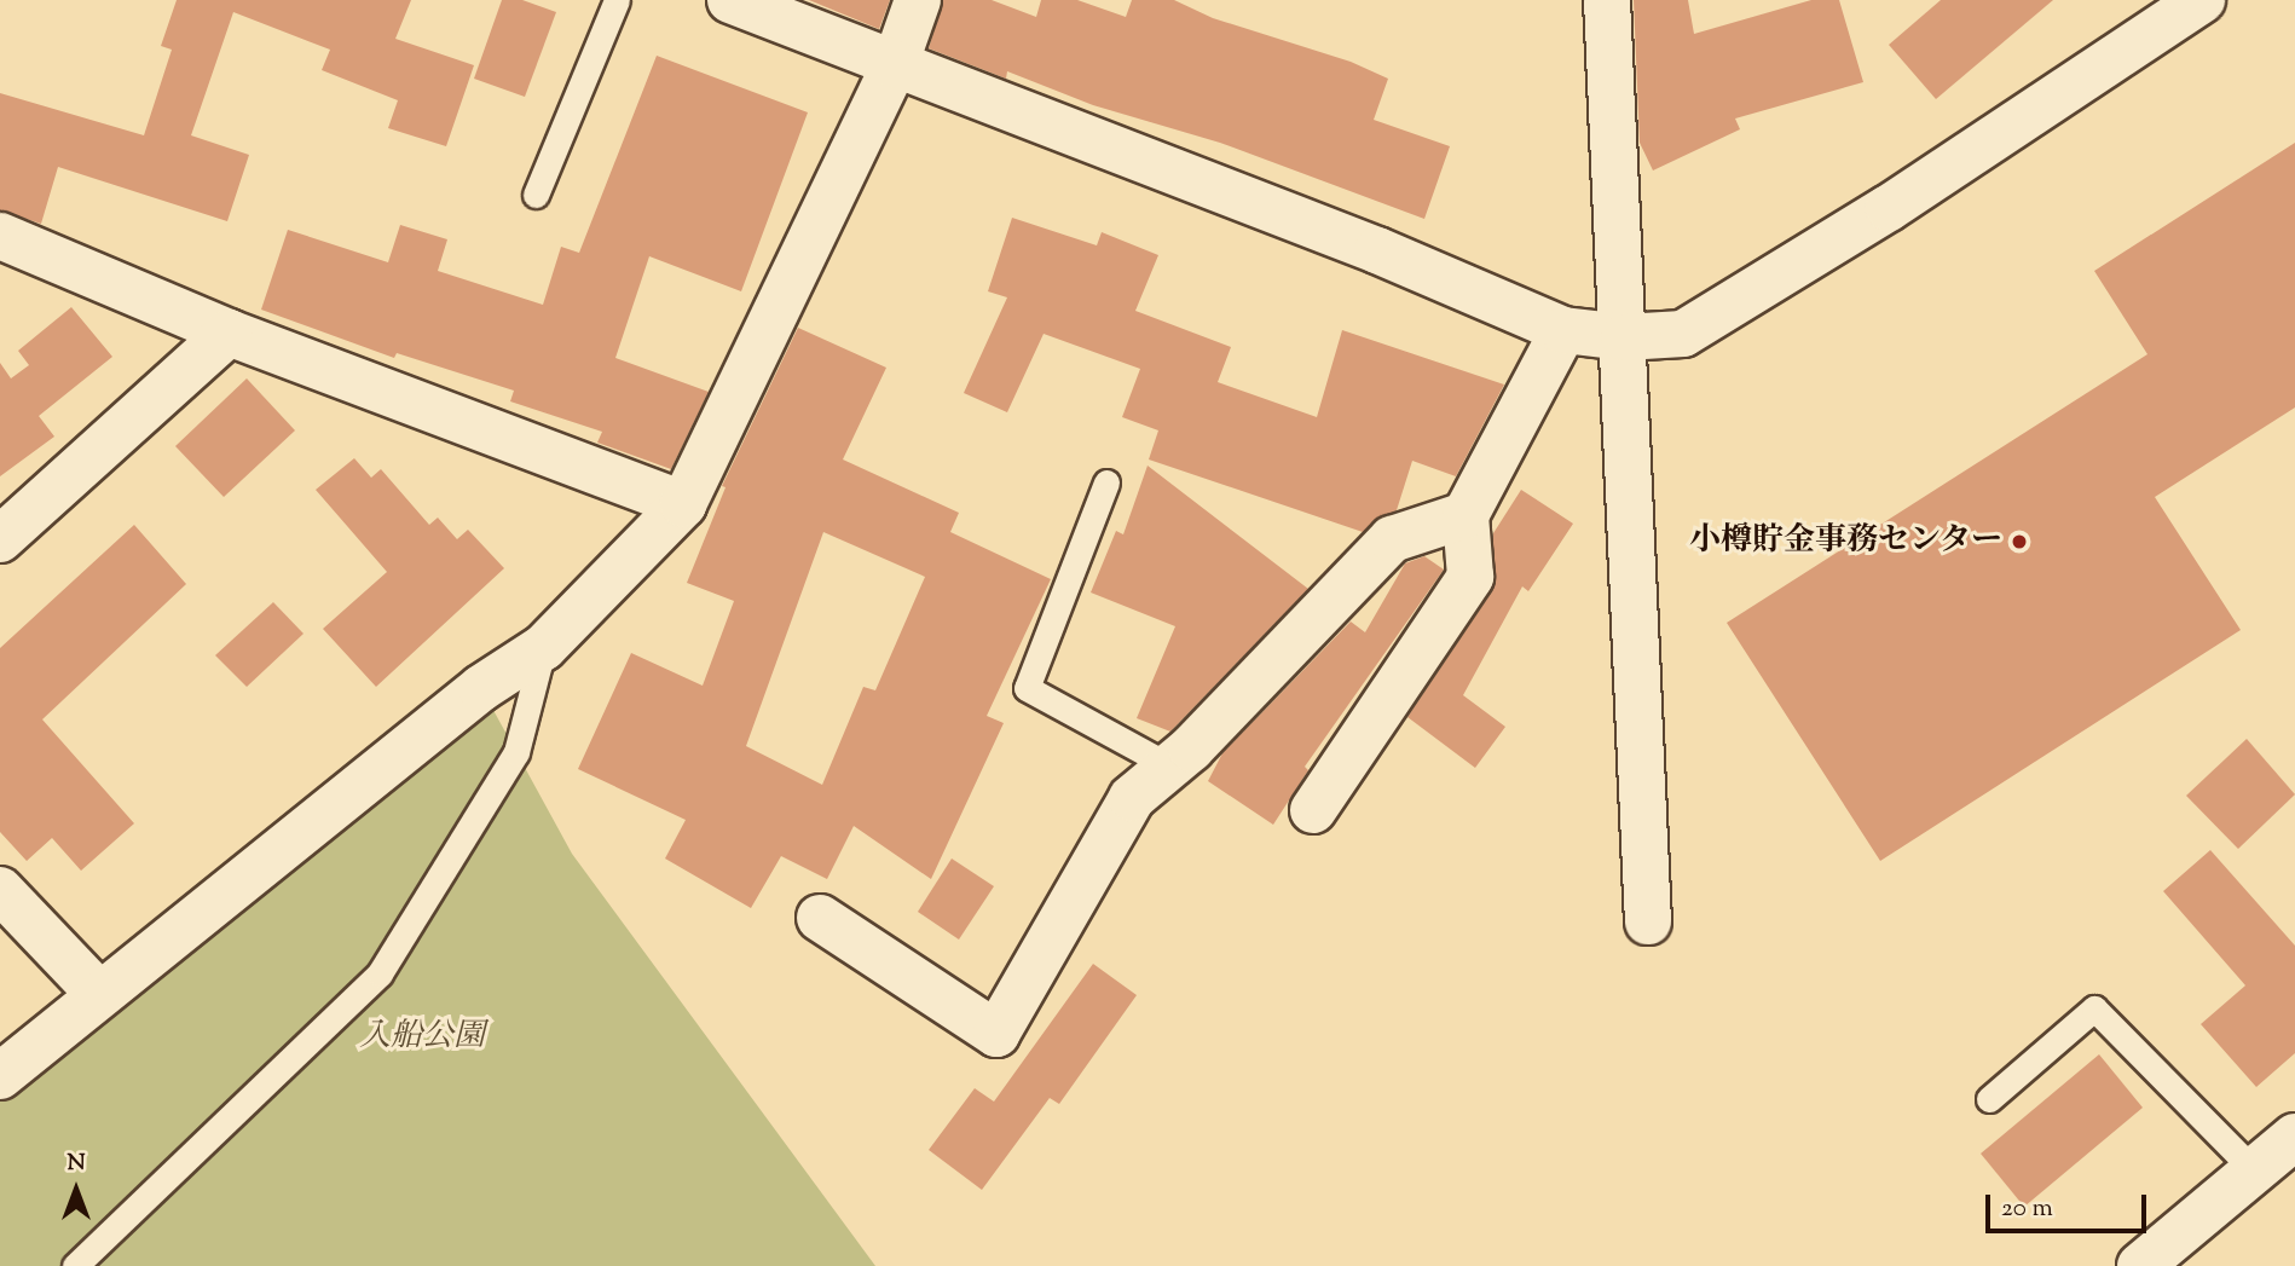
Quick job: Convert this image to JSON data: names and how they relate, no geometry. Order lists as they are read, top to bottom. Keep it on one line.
{"parks":["入船公園"],"places":["小樽貯金事務センター"],"scale_bar":"20 m","north":"top"}
